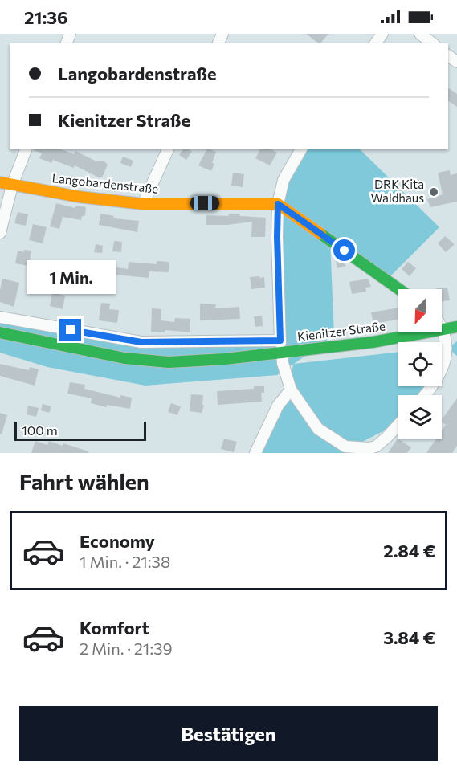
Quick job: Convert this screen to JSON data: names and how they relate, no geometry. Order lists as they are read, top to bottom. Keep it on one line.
{"streets":{"street":["Langobardenstraße","Kienitzer Straße"]},"places":["DRK Kita Waldhaus"],"scale_bar":"100 m","north":"bottom left","page":{"status":"21:36","banner":["Langobardenstraße","Kienitzer Straße"],"bubble":"1 Min.","scale":"100 m","heading":"Fahrt wählen","list":[{"name":"Economy","note":"1 Min. · 21:38","value":"2.84 €"},{"name":"Komfort","note":"2 Min. · 21:39","value":"3.84 €"}],"buttons":"Bestätigen"}}
